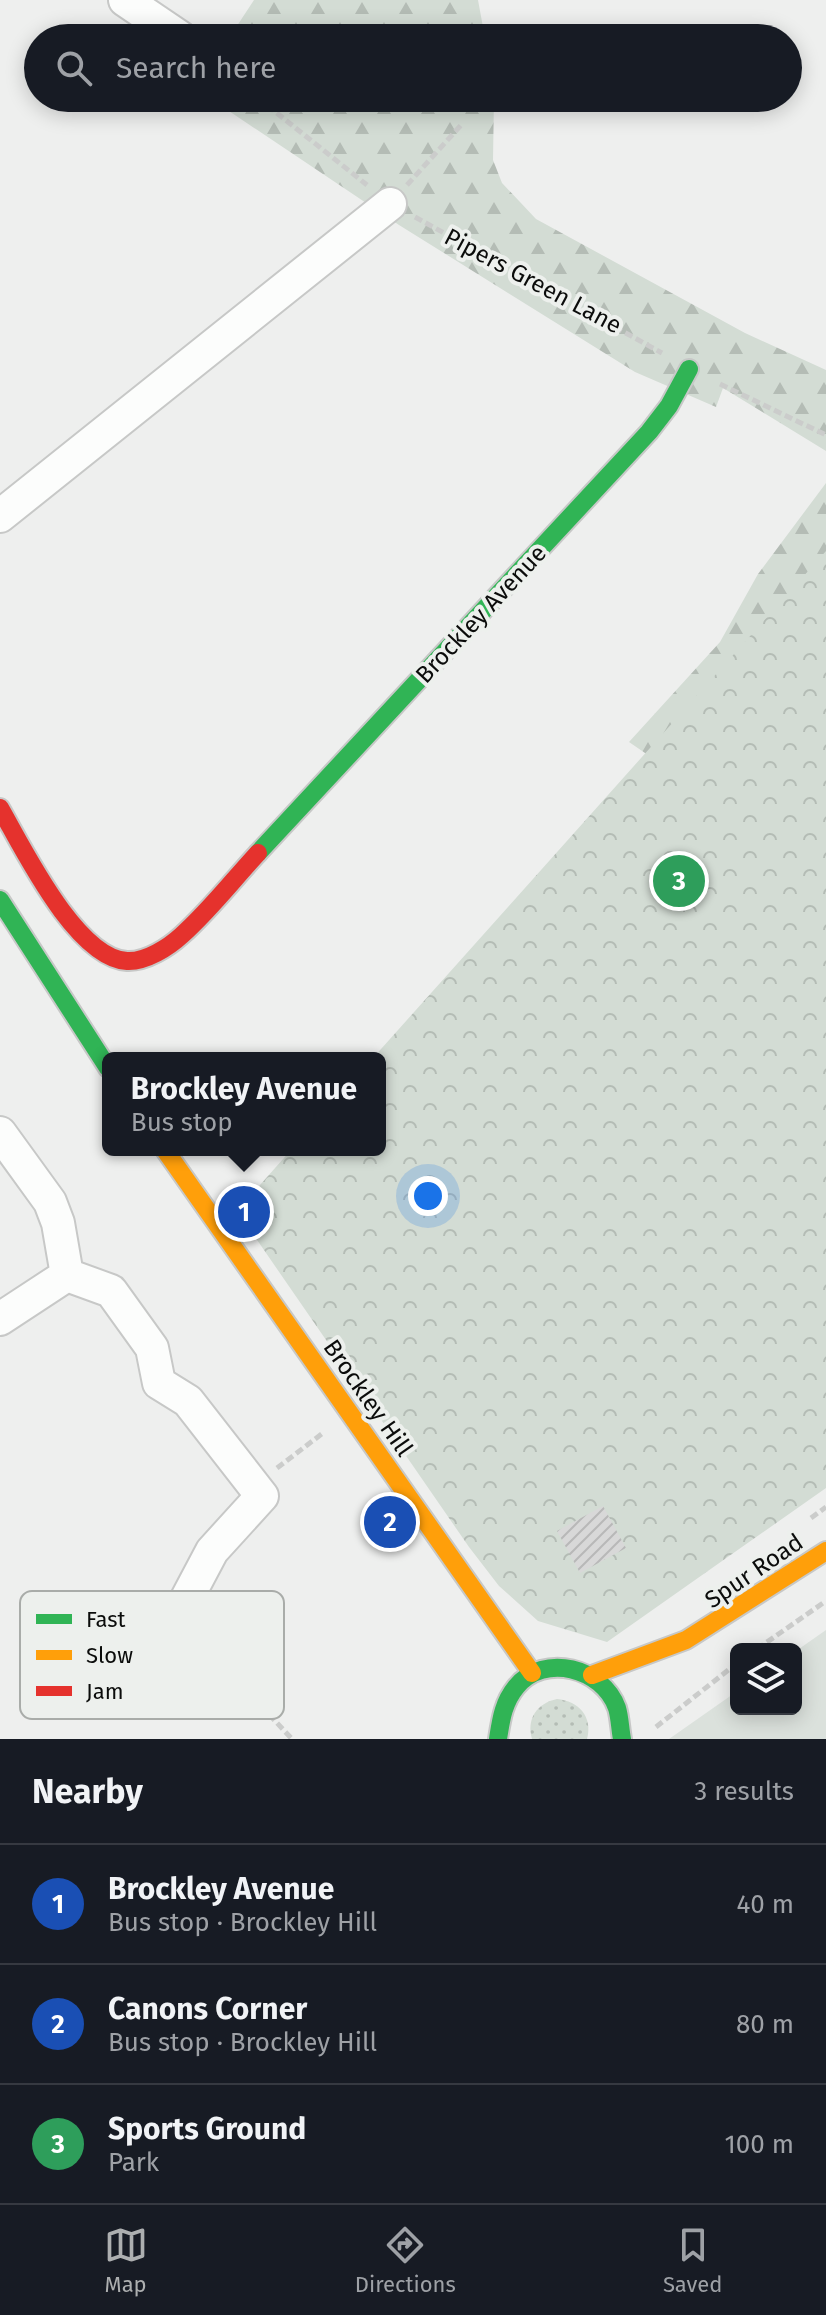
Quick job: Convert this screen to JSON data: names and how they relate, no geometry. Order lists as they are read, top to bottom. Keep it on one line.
{"streets":{"main road":["Brockley Avenue","Brockley Hill","Spur Road"],"path":["Pipers Green Lane"]},"crossings":[["Pipers Green Lane","Brockley Avenue"]],"legend":["Fast","Slow","Jam"],"page":{"search":"Search here","pins":["3","1","2"],"popup":["Brockley Avenue","Bus stop"],"heading":["Nearby","3 results"],"list":[{"mark":"1","name":"Brockley Avenue","note":"Bus stop · Brockley Hill","value":"40 m"},{"mark":"2","name":"Canons Corner","note":"Bus stop · Brockley Hill","value":"80 m"},{"mark":"3","name":"Sports Ground","note":"Park","value":"100 m"}],"nav":["Map","Directions","Saved"]}}
